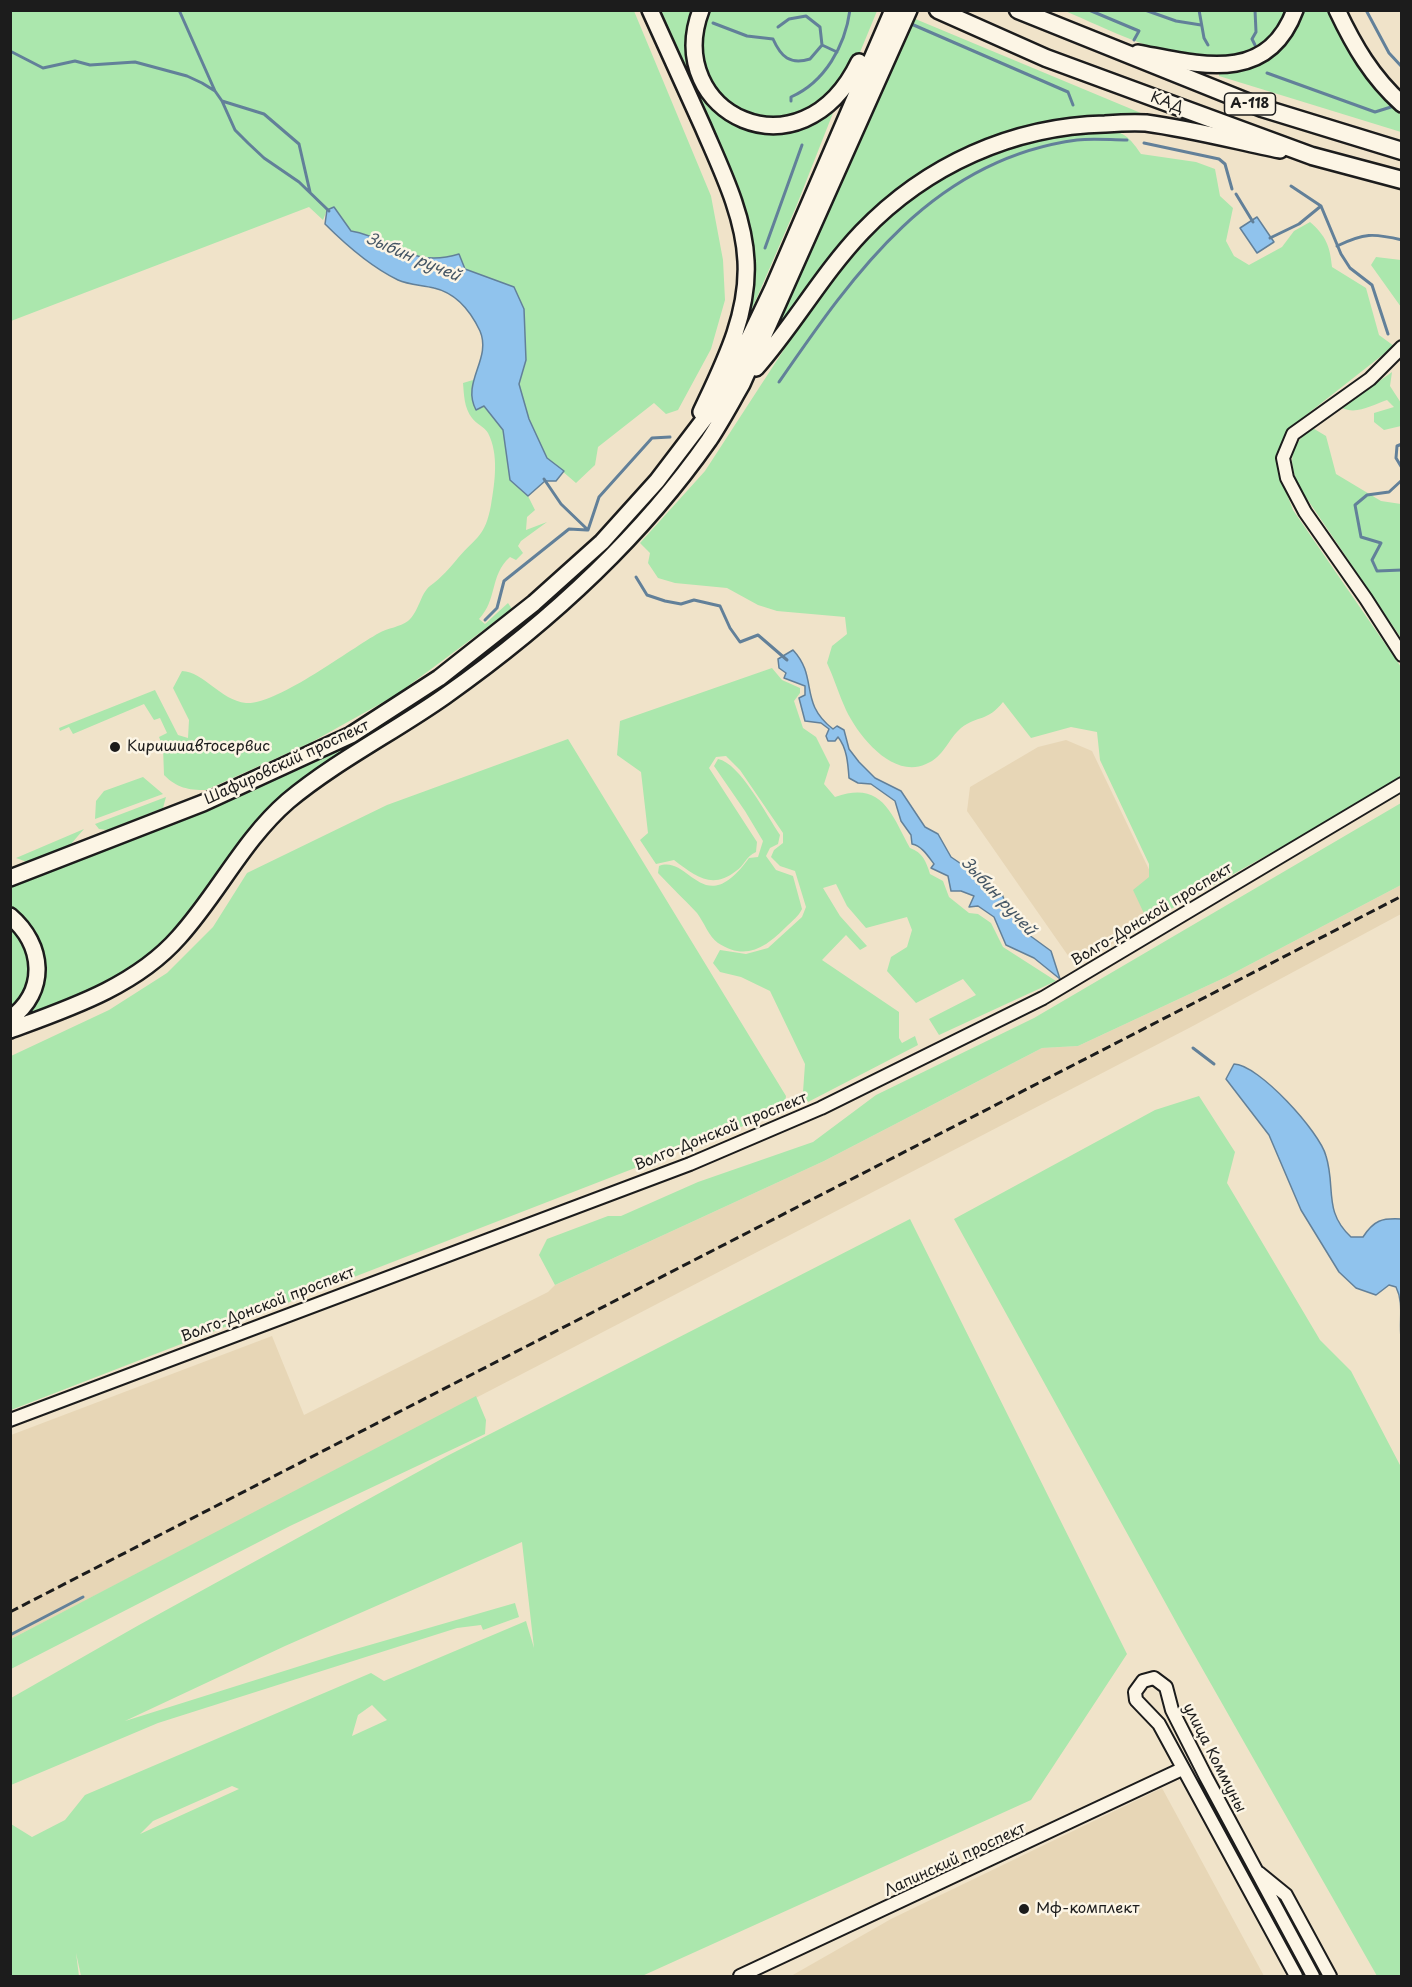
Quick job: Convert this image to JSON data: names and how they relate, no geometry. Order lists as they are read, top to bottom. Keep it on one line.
{"streets":{"highway":["КАД","А-118"],"main road":["Шафировский проспект"],"street":["Волго-Донской проспект","улица Коммуны","Лапинский проспект"]},"crossings":[["улица Коммуны","Лапинский проспект"]],"water":["Зыбин ручей"],"places":["Киришиавтосервис","Мф-комплект"]}
